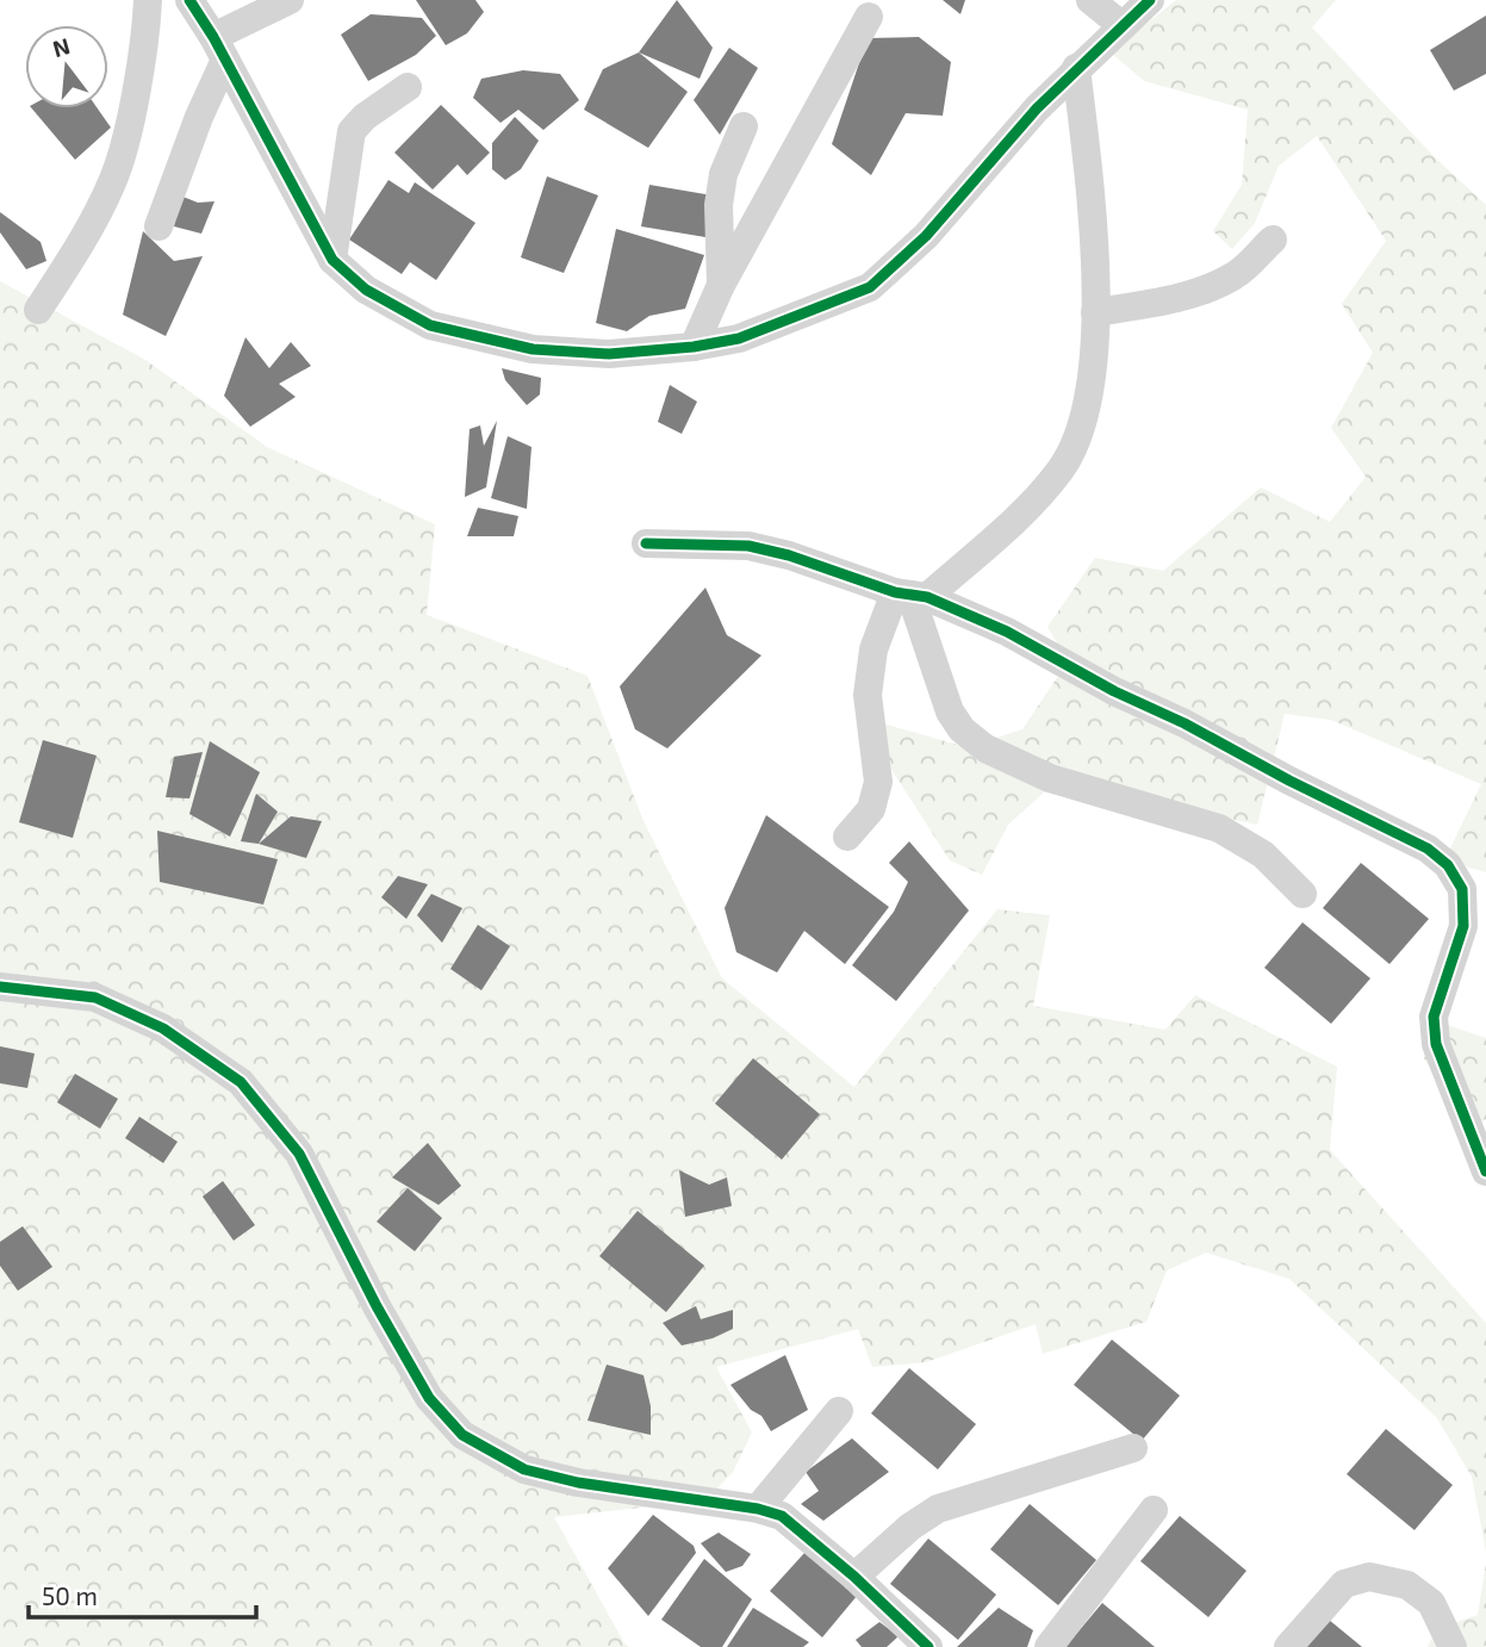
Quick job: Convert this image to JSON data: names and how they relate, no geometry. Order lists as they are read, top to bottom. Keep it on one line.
{"scale_bar":"50 m","north":"top"}
